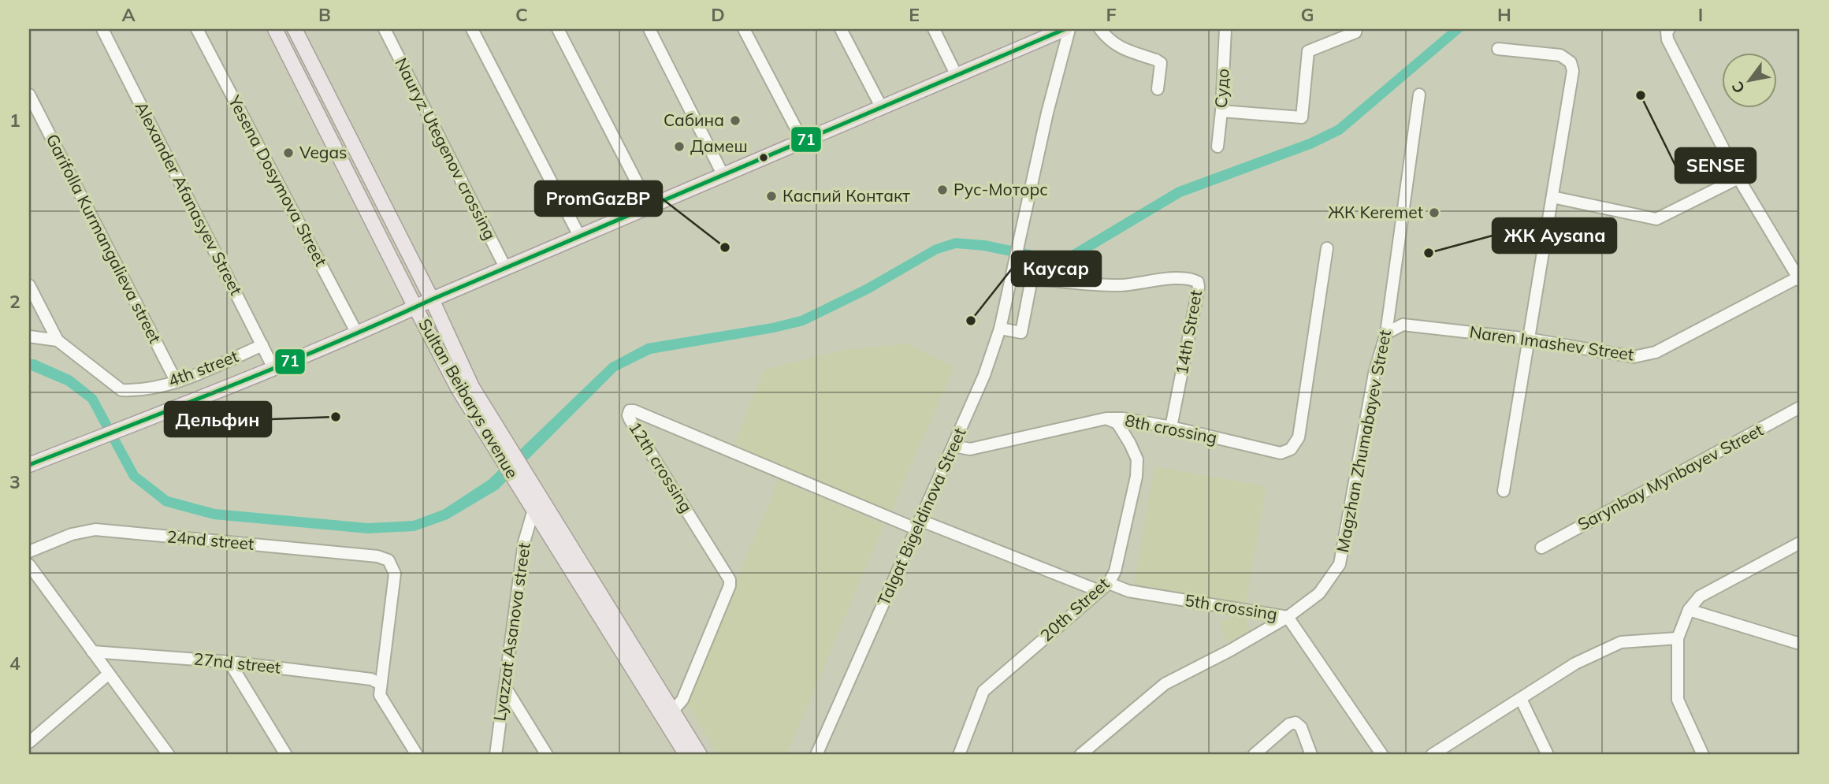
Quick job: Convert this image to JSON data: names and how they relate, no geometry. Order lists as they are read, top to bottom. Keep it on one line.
{"streets":{"main road":["Sultan Beibarys avenue"],"street":["Судо","Nauryz Utegenov crossing","Yesena Dosymova Street","Alexander Afanasyev Street","Garifolla Kurmangalieva street","14th Street","Naren Imashev Street","4th street","8th crossing","Magzhan Zhumabayev Street","12th crossing","Sarynbay Mynbayev Street","Talgat Bigeldinova Street","24nd street","5th crossing","20th Street","Lyazzat Asanova street","27nd street"]},"crossings":[["Alexander Afanasyev Street","4th street"],["Garifolla Kurmangalieva street","4th street"],["14th Street","8th crossing"],["14th Street","Talgat Bigeldinova Street"],["Naren Imashev Street","Magzhan Zhumabayev Street"],["Sultan Beibarys avenue","12th crossing"],["Sultan Beibarys avenue","Lyazzat Asanova street"],["8th crossing","Talgat Bigeldinova Street"],["8th crossing","20th Street"],["Magzhan Zhumabayev Street","5th crossing"],["12th crossing","Talgat Bigeldinova Street"],["12th crossing","5th crossing"],["Talgat Bigeldinova Street","5th crossing"],["24nd street","27nd street"],["5th crossing","20th Street"]],"places":["SENSE","Сабина","Дамеш","Vegas","Рус-Моторс","Каспий Контакт","ЖК Keremet","PromGazBP","ЖК Aysana","Каусар","Дельфин"],"lines":["transit line 71"],"north":"bottom left","grid":{"columns":["A","B","C","D","E","F","G","H","I"],"rows":["1","2","3","4"]}}
